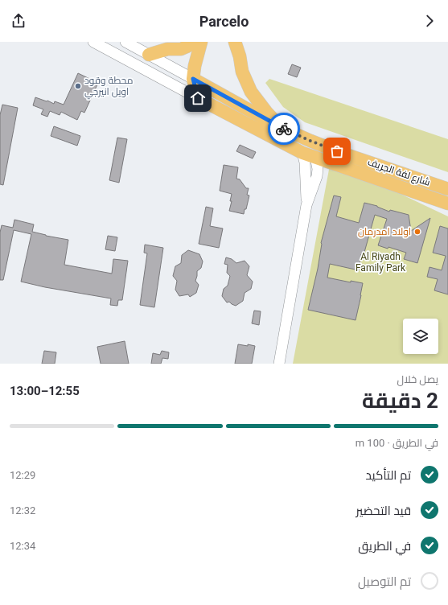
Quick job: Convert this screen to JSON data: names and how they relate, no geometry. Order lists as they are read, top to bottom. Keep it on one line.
{"streets":{"main road":["شارع لفة الجريف"]},"parks":["Al Riyadh Family Park"],"places":["محطة وقود اويل انيرجي","اولاد امدرمان"],"page":{"header":"Parcelo","heading":["2 دقيقة","يصل خلال","12:55–13:00"],"bar":"في الطريق · 100 m","list":[["تم التأكيد","12:29"],["قيد التحضير","12:32"],["في الطريق","12:34"],"تم التوصيل"]}}
